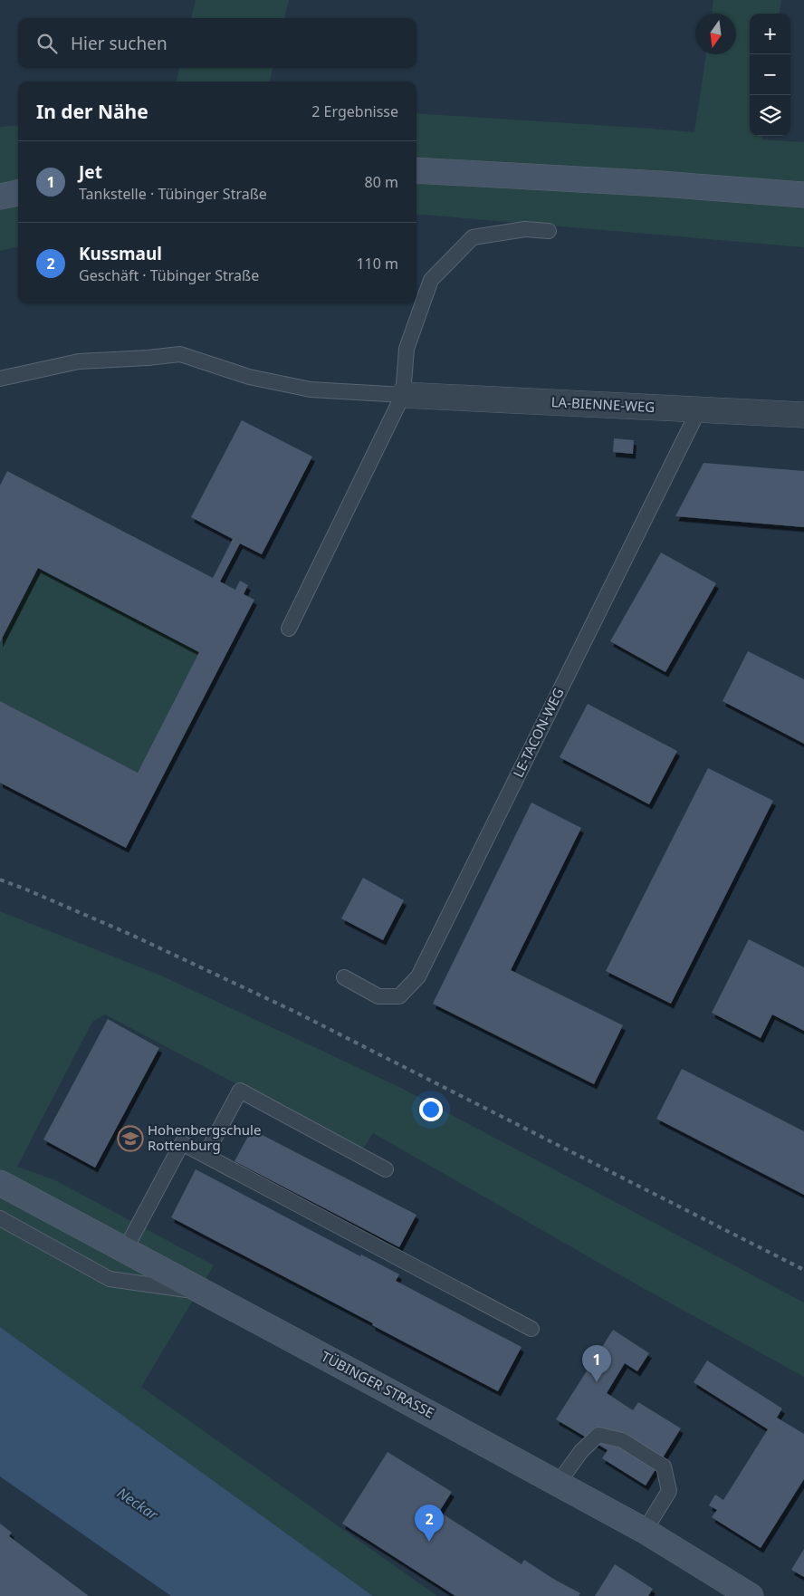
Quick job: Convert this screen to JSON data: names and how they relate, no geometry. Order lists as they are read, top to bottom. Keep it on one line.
{"streets":{"main road":["TÜBINGER STRASSE"],"street":["LA-BIENNE-WEG"],"lane":["LE-TACON-WEG"]},"crossings":[["LA-BIENNE-WEG","LE-TACON-WEG"]],"water":["Neckar"],"places":{"school or university":["Hohenbergschule Rottenburg"]},"north":"bottom","page":{"map_buttons":["+","−"],"search":"Hier suchen","heading":["In der Nähe","2 Ergebnisse"],"list":[{"mark":"1","name":"Jet","note":"Tankstelle · Tübinger Straße","value":"80 m"},{"mark":"2","name":"Kussmaul","note":"Geschäft · Tübinger Straße","value":"110 m"}],"pins":["1","2"]}}
